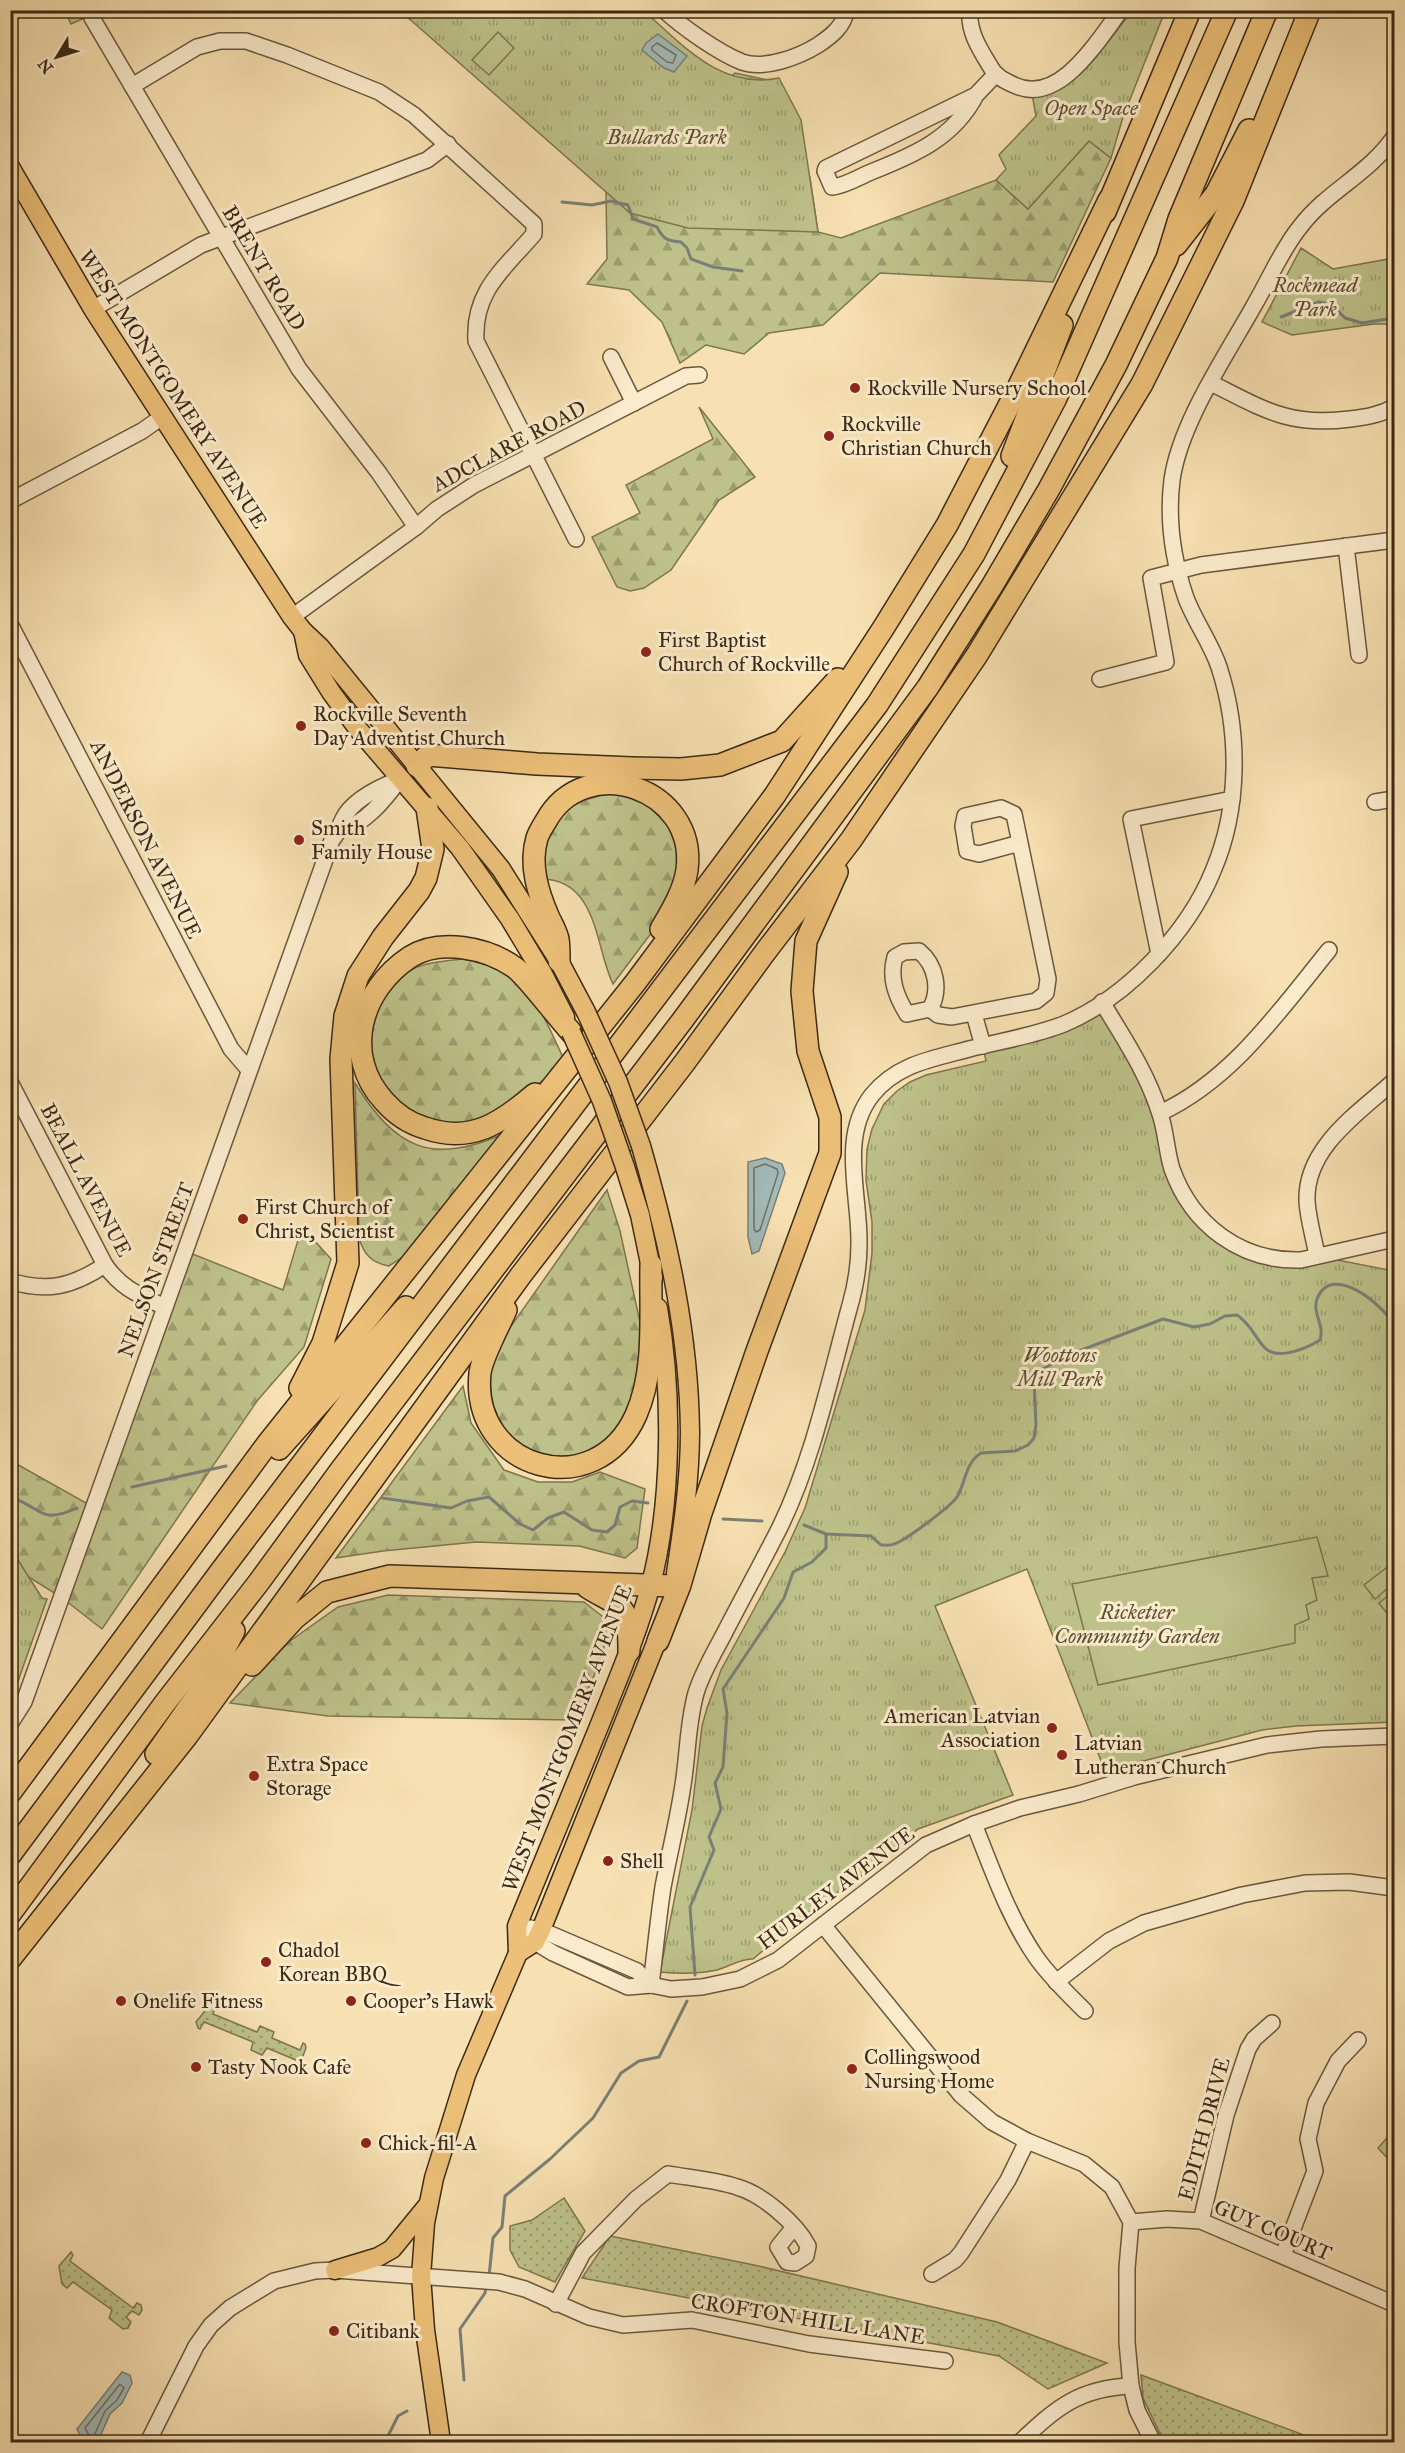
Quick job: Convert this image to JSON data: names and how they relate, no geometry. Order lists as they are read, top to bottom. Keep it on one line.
{"streets":{"main road":["WEST MONTGOMERY AVENUE"],"street":["BRENT ROAD","ADCLARE ROAD","ANDERSON AVENUE","BEALL AVENUE","NELSON STREET","HURLEY AVENUE","EDITH DRIVE","GUY COURT","CROFTON HILL LANE"]},"crossings":[["BRENT ROAD","ADCLARE ROAD"],["WEST MONTGOMERY AVENUE","ADCLARE ROAD"],["WEST MONTGOMERY AVENUE","NELSON STREET"],["WEST MONTGOMERY AVENUE","CROFTON HILL LANE"],["ANDERSON AVENUE","NELSON STREET"],["BEALL AVENUE","NELSON STREET"],["EDITH DRIVE","GUY COURT"]],"parks":["Open Space","Bullards Park","Rockmead Park","Woottons Mill Park","Ricketier Community Garden"],"places":["Rockville Nursery School","Rockville Christian Church","First Baptist Church of Rockville","Rockville Seventh Day Adventist Church","Smith Family House","First Church of Christ, Scientist","American Latvian Association","Latvian Lutheran Church","Extra Space Storage","Shell","Chadol Korean BBQ","Onelife Fitness","Cooper's Hawk","Tasty Nook Cafe","Collingswood Nursing Home","Chick-fil-A","Citibank"],"north":"bottom left"}
